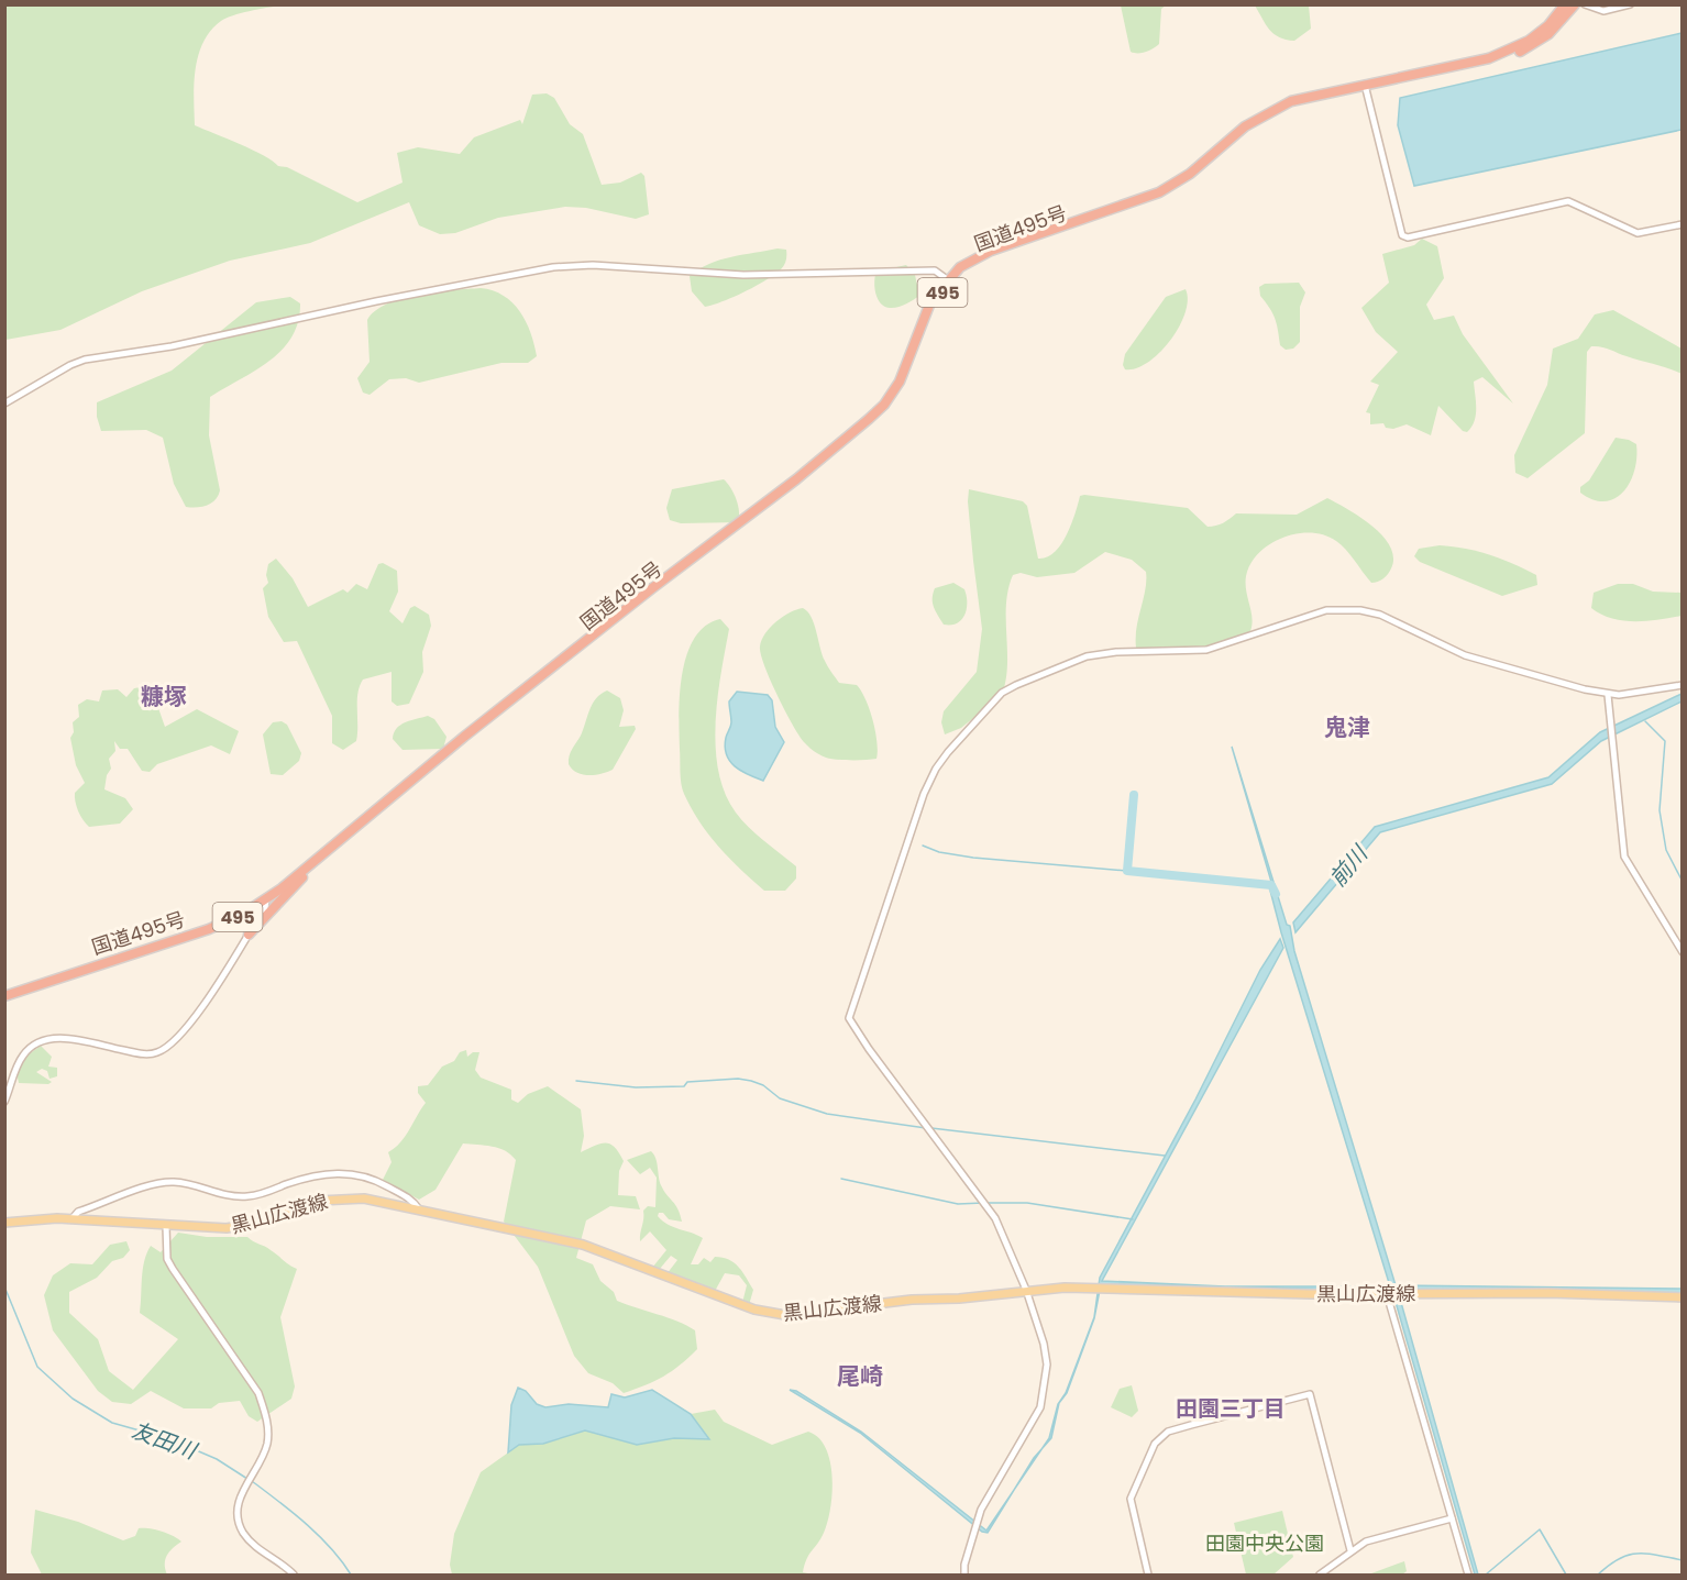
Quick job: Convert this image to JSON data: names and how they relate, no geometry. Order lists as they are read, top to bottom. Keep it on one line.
{"streets":{"highway":["国道495号","495"],"main road":["黒山広渡線"]},"districts":["糠塚","鬼津","尾崎","田園三丁目"],"water":["前川","友田川"],"parks":["田園中央公園"]}
